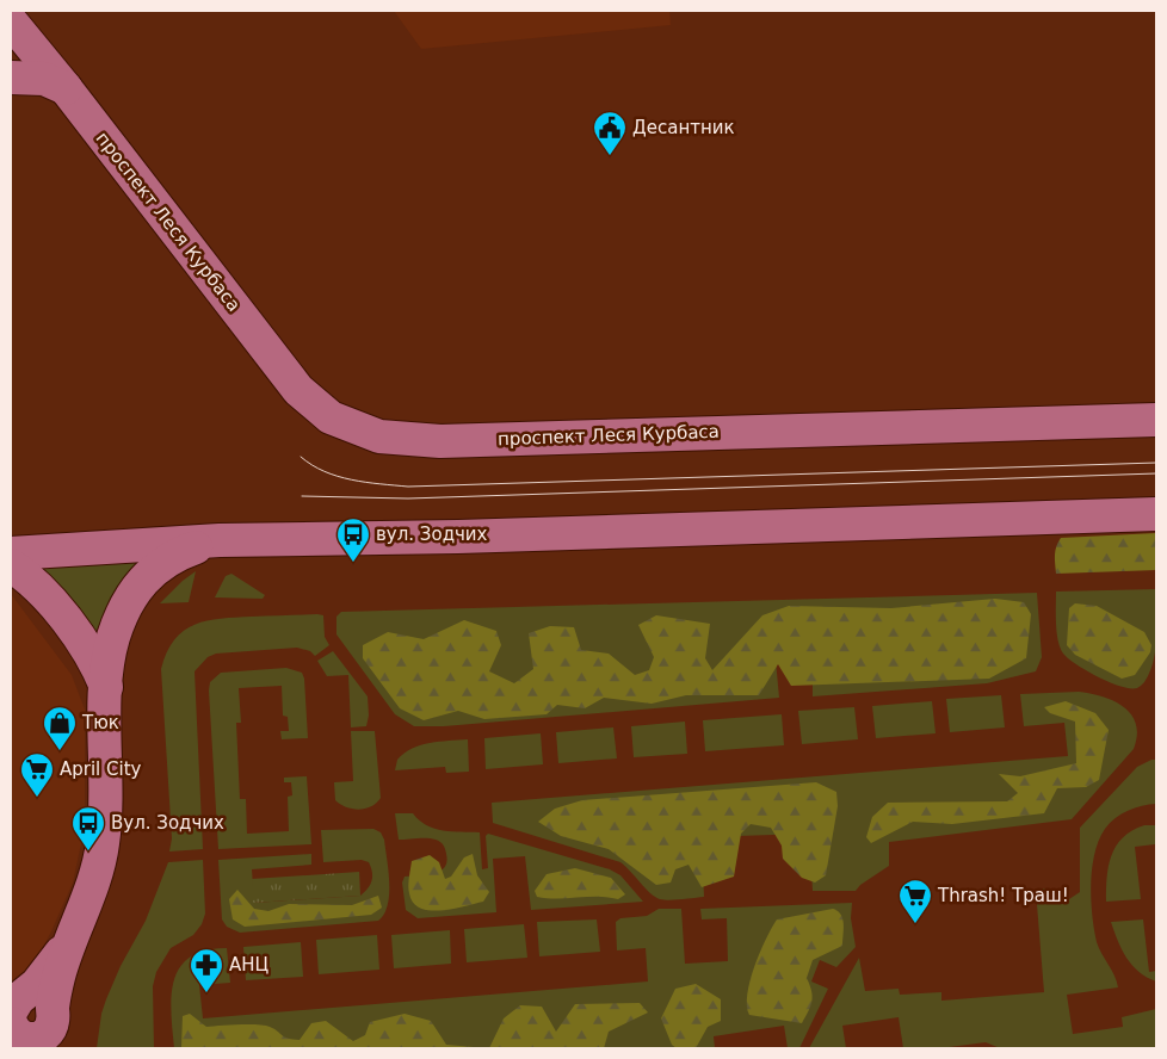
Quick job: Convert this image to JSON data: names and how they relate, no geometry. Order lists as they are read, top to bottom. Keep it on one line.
{"streets":{"main road":["проспект Леся Курбаса"]},"places":{"public building":["Десантник"],"bus stop":["вул. Зодчих","Вул. Зодчих"],"shop":["Тюк"],"supermarket":["April City","Thrash! Траш!"],"pharmacy":["АНЦ"]}}
